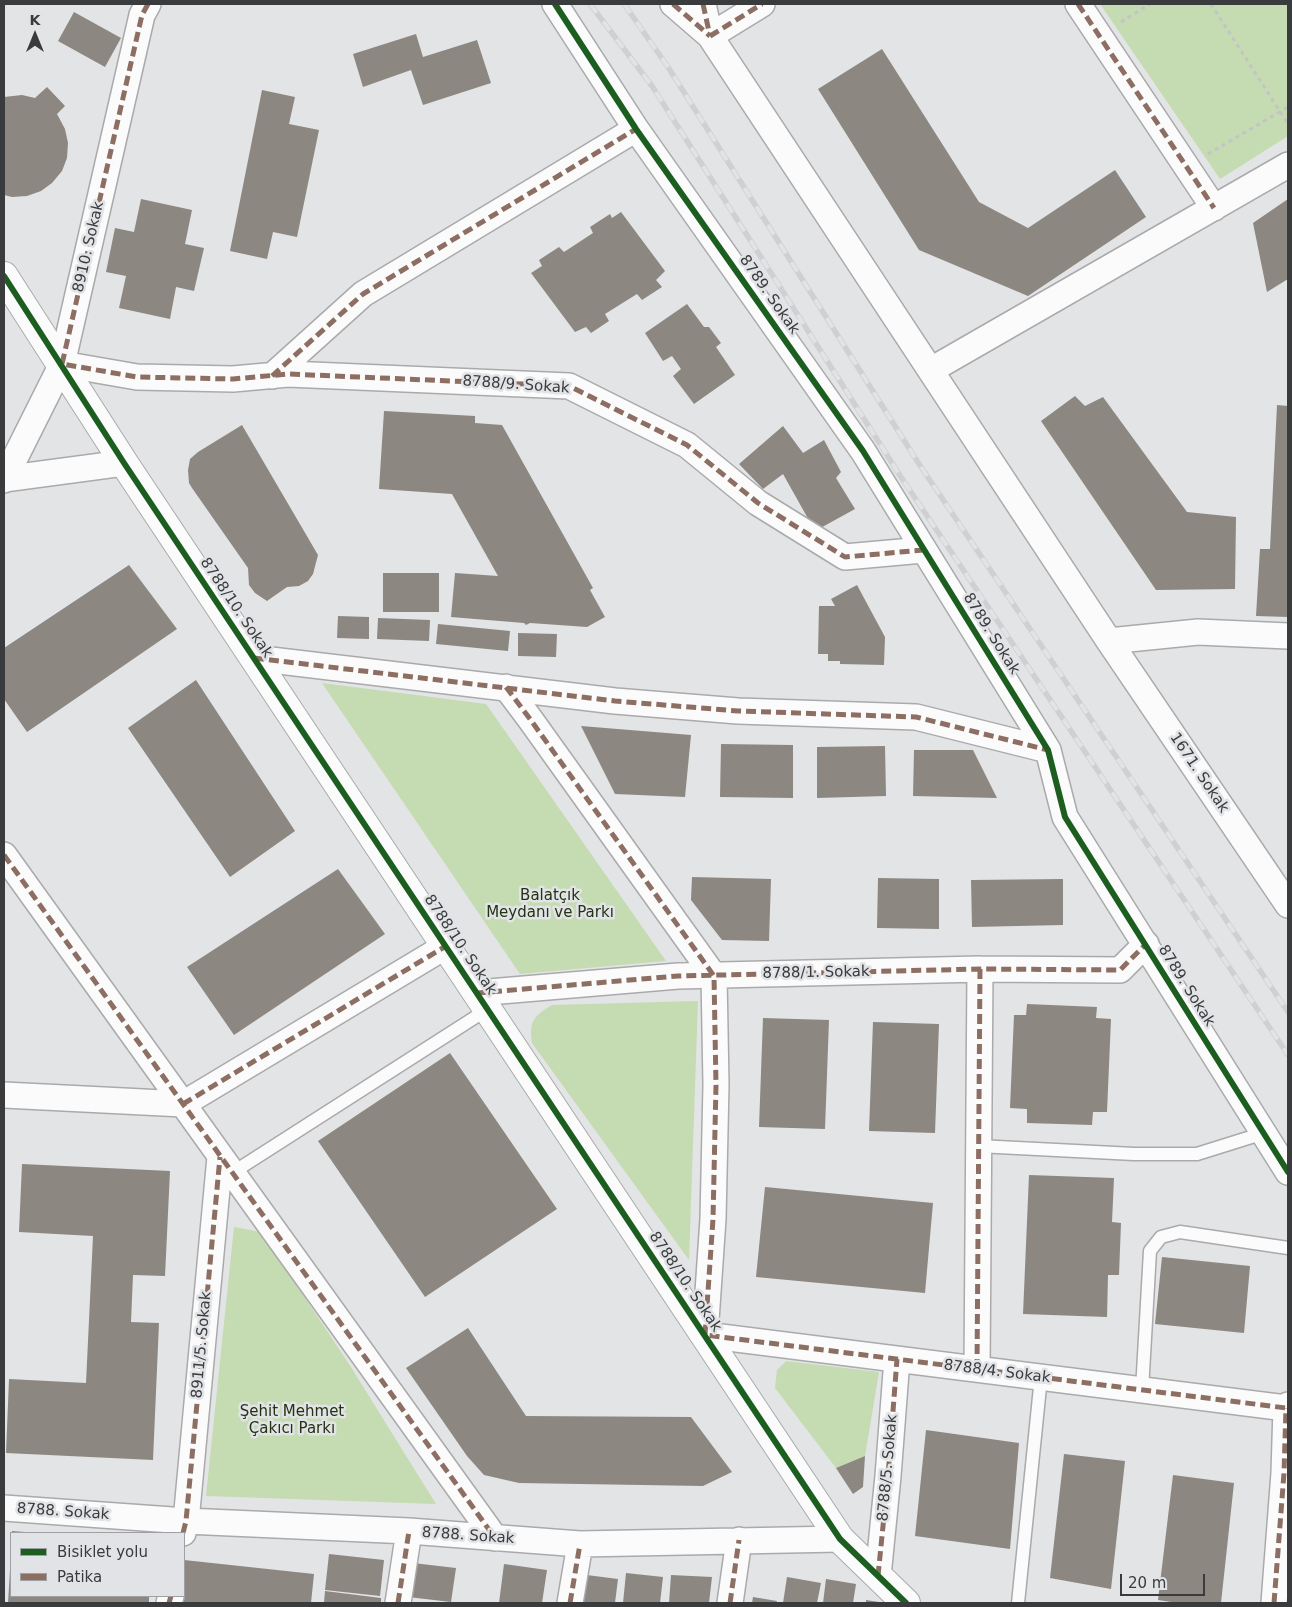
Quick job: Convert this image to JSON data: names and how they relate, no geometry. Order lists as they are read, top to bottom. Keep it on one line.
{"streets":{"street":["8910. Sokak","8789. Sokak","8788/9. Sokak","8788/10. Sokak","1671. Sokak","8788/1. Sokak","8911/5. Sokak","8788/4. Sokak","8788/5. Sokak","8788. Sokak"]},"crossings":[["8910. Sokak","8788/9. Sokak"],["8910. Sokak","8788/10. Sokak"],["8789. Sokak","8788/9. Sokak"],["8789. Sokak","8788/1. Sokak"],["8788/9. Sokak","8788/10. Sokak"],["8788/10. Sokak","8788/1. Sokak"],["8788/10. Sokak","8788/4. Sokak"],["8788/10. Sokak","8788. Sokak"],["8911/5. Sokak","8788. Sokak"],["8788/4. Sokak","8788/5. Sokak"]],"parks":["Balatçık Meydanı ve Parkı","Şehit Mehmet Çakıcı Parkı"],"legend":["Bisiklet yolu","Patika"],"scale_bar":"20 m","north":"top"}
